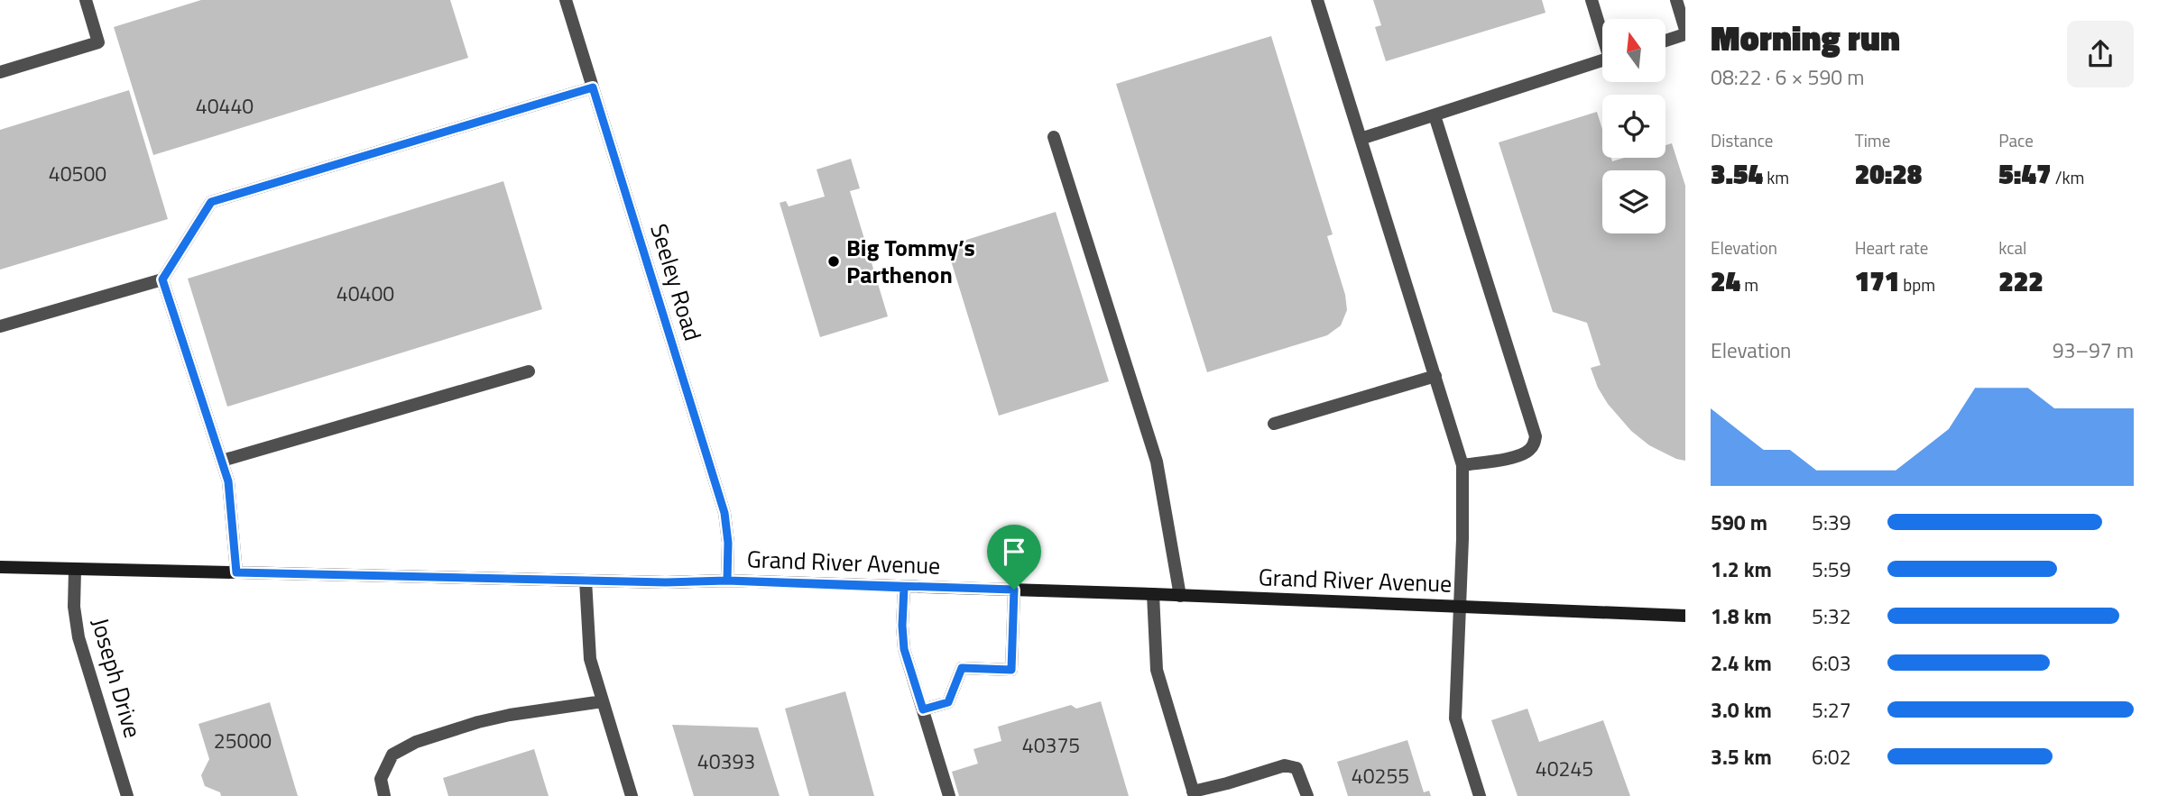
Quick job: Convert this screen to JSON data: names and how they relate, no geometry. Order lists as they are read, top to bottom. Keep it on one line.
{"streets":{"main road":["Grand River Avenue"],"street":["Seeley Road","Joseph Drive"]},"crossings":[["Seeley Road","Grand River Avenue"],["Grand River Avenue","Joseph Drive"]],"places":["Big Tommy’s Parthenon"],"house_numbers":["40440","40500","40400","25000","40375","40393","40245","40255"],"north":"top","page":{"heading":["Morning run","08:22 · 6 × 590 m"],"stats":[["Distance","3.54 km"],["Time","20:28"],["Pace","5:47 /km"],["Elevation","24 m"],["Heart rate","171 bpm"],["kcal","222"]],"chart":["Elevation","93–97 m"],"list":[{"name":"590 m","note":"5:39"},{"name":"1.2 km","note":"5:59"},{"name":"1.8 km","note":"5:32"},{"name":"2.4 km","note":"6:03"},{"name":"3.0 km","note":"5:27"},{"name":"3.5 km","note":"6:02"}]}}
